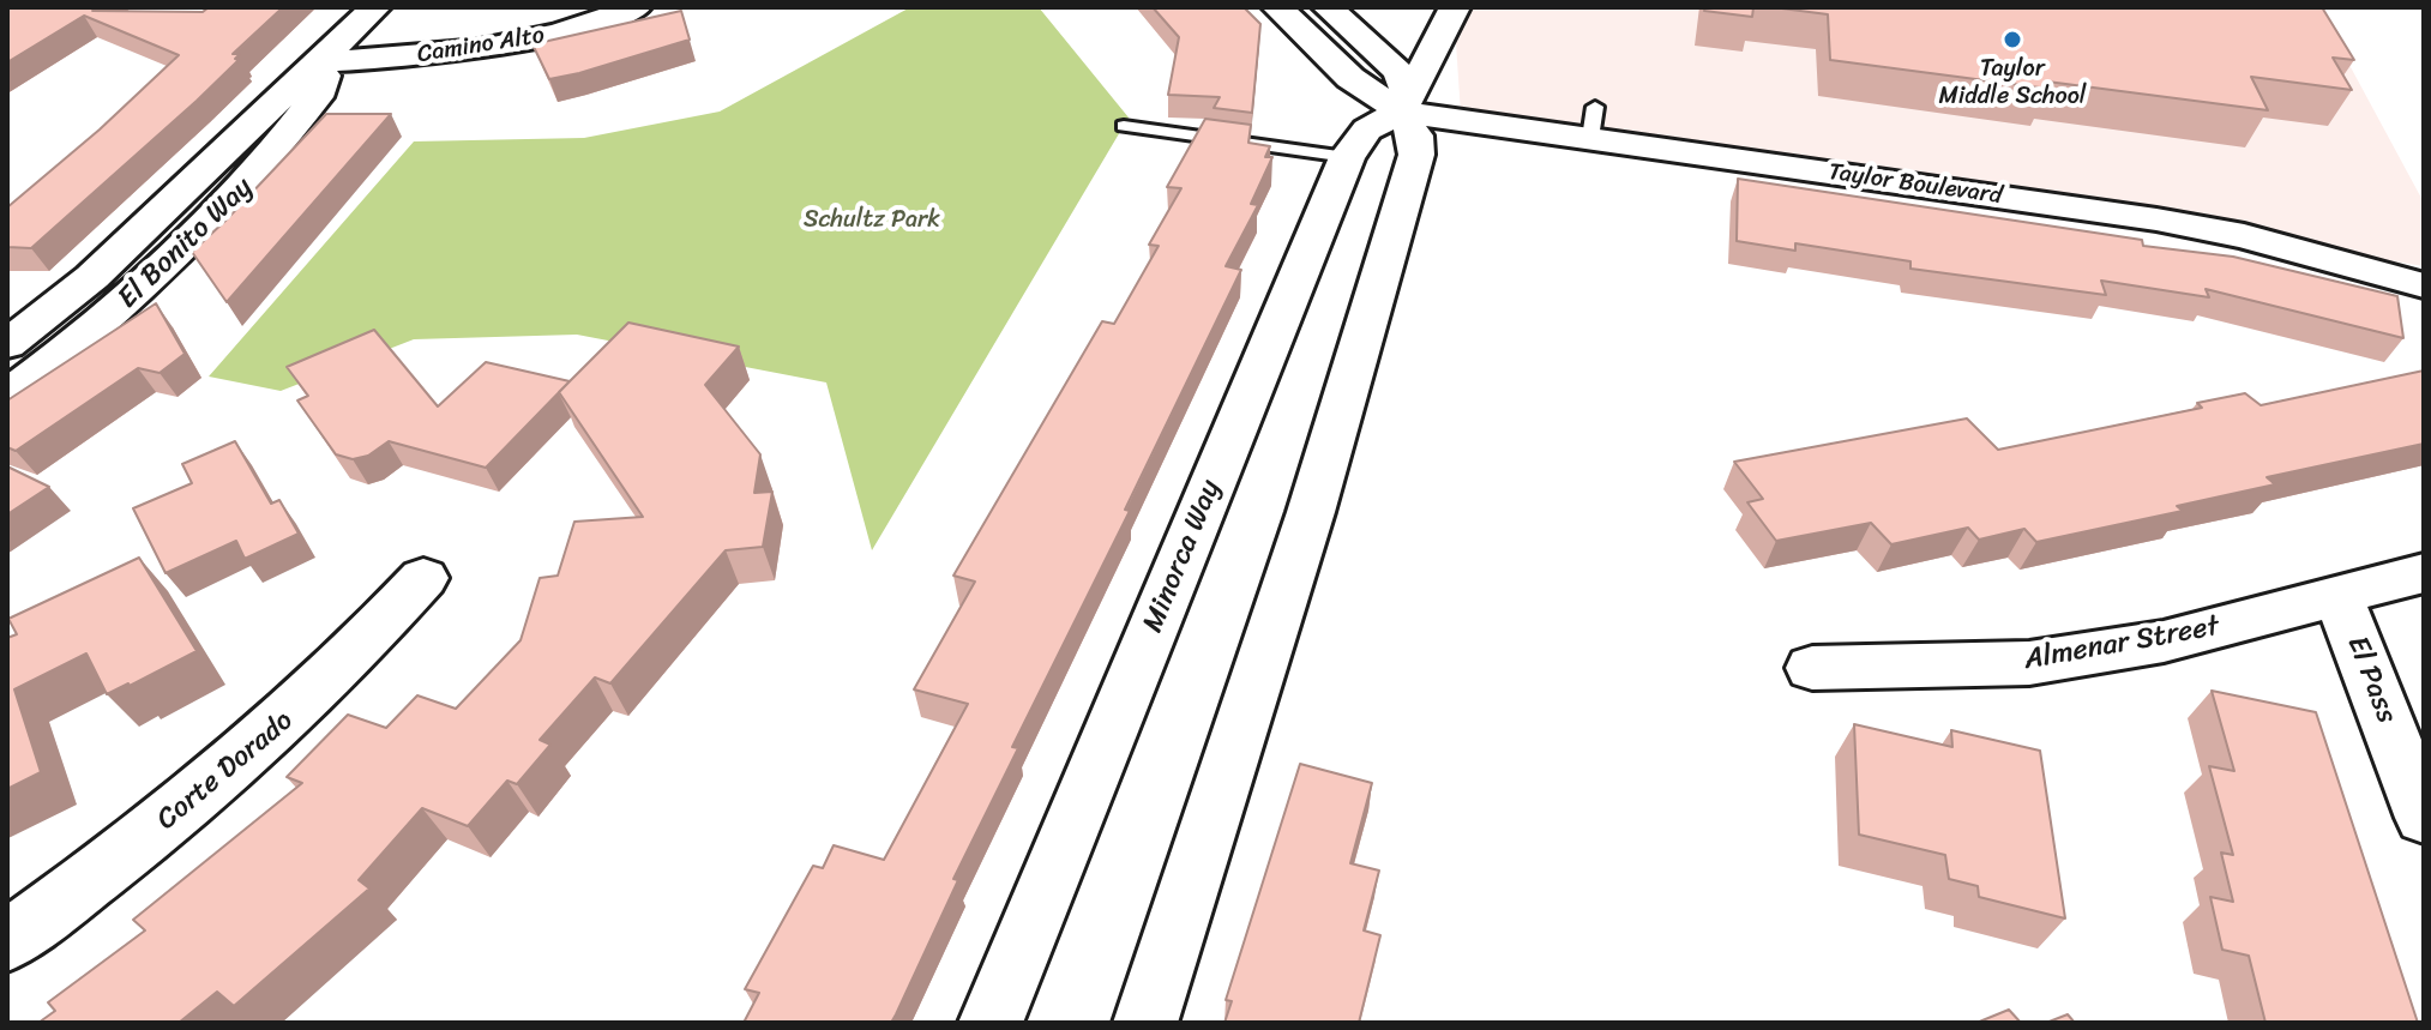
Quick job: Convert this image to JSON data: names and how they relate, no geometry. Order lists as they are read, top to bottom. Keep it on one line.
{"streets":{"street":["Camino Alto","Taylor Boulevard","El Bonito Way","Minorca Way","Almenar Street","El Pass","Corte Dorado"]},"crossings":[["Camino Alto","El Bonito Way"],["Taylor Boulevard","Minorca Way"],["Almenar Street","El Pass"]],"parks":["Schultz Park"],"places":["Taylor Middle School"]}
